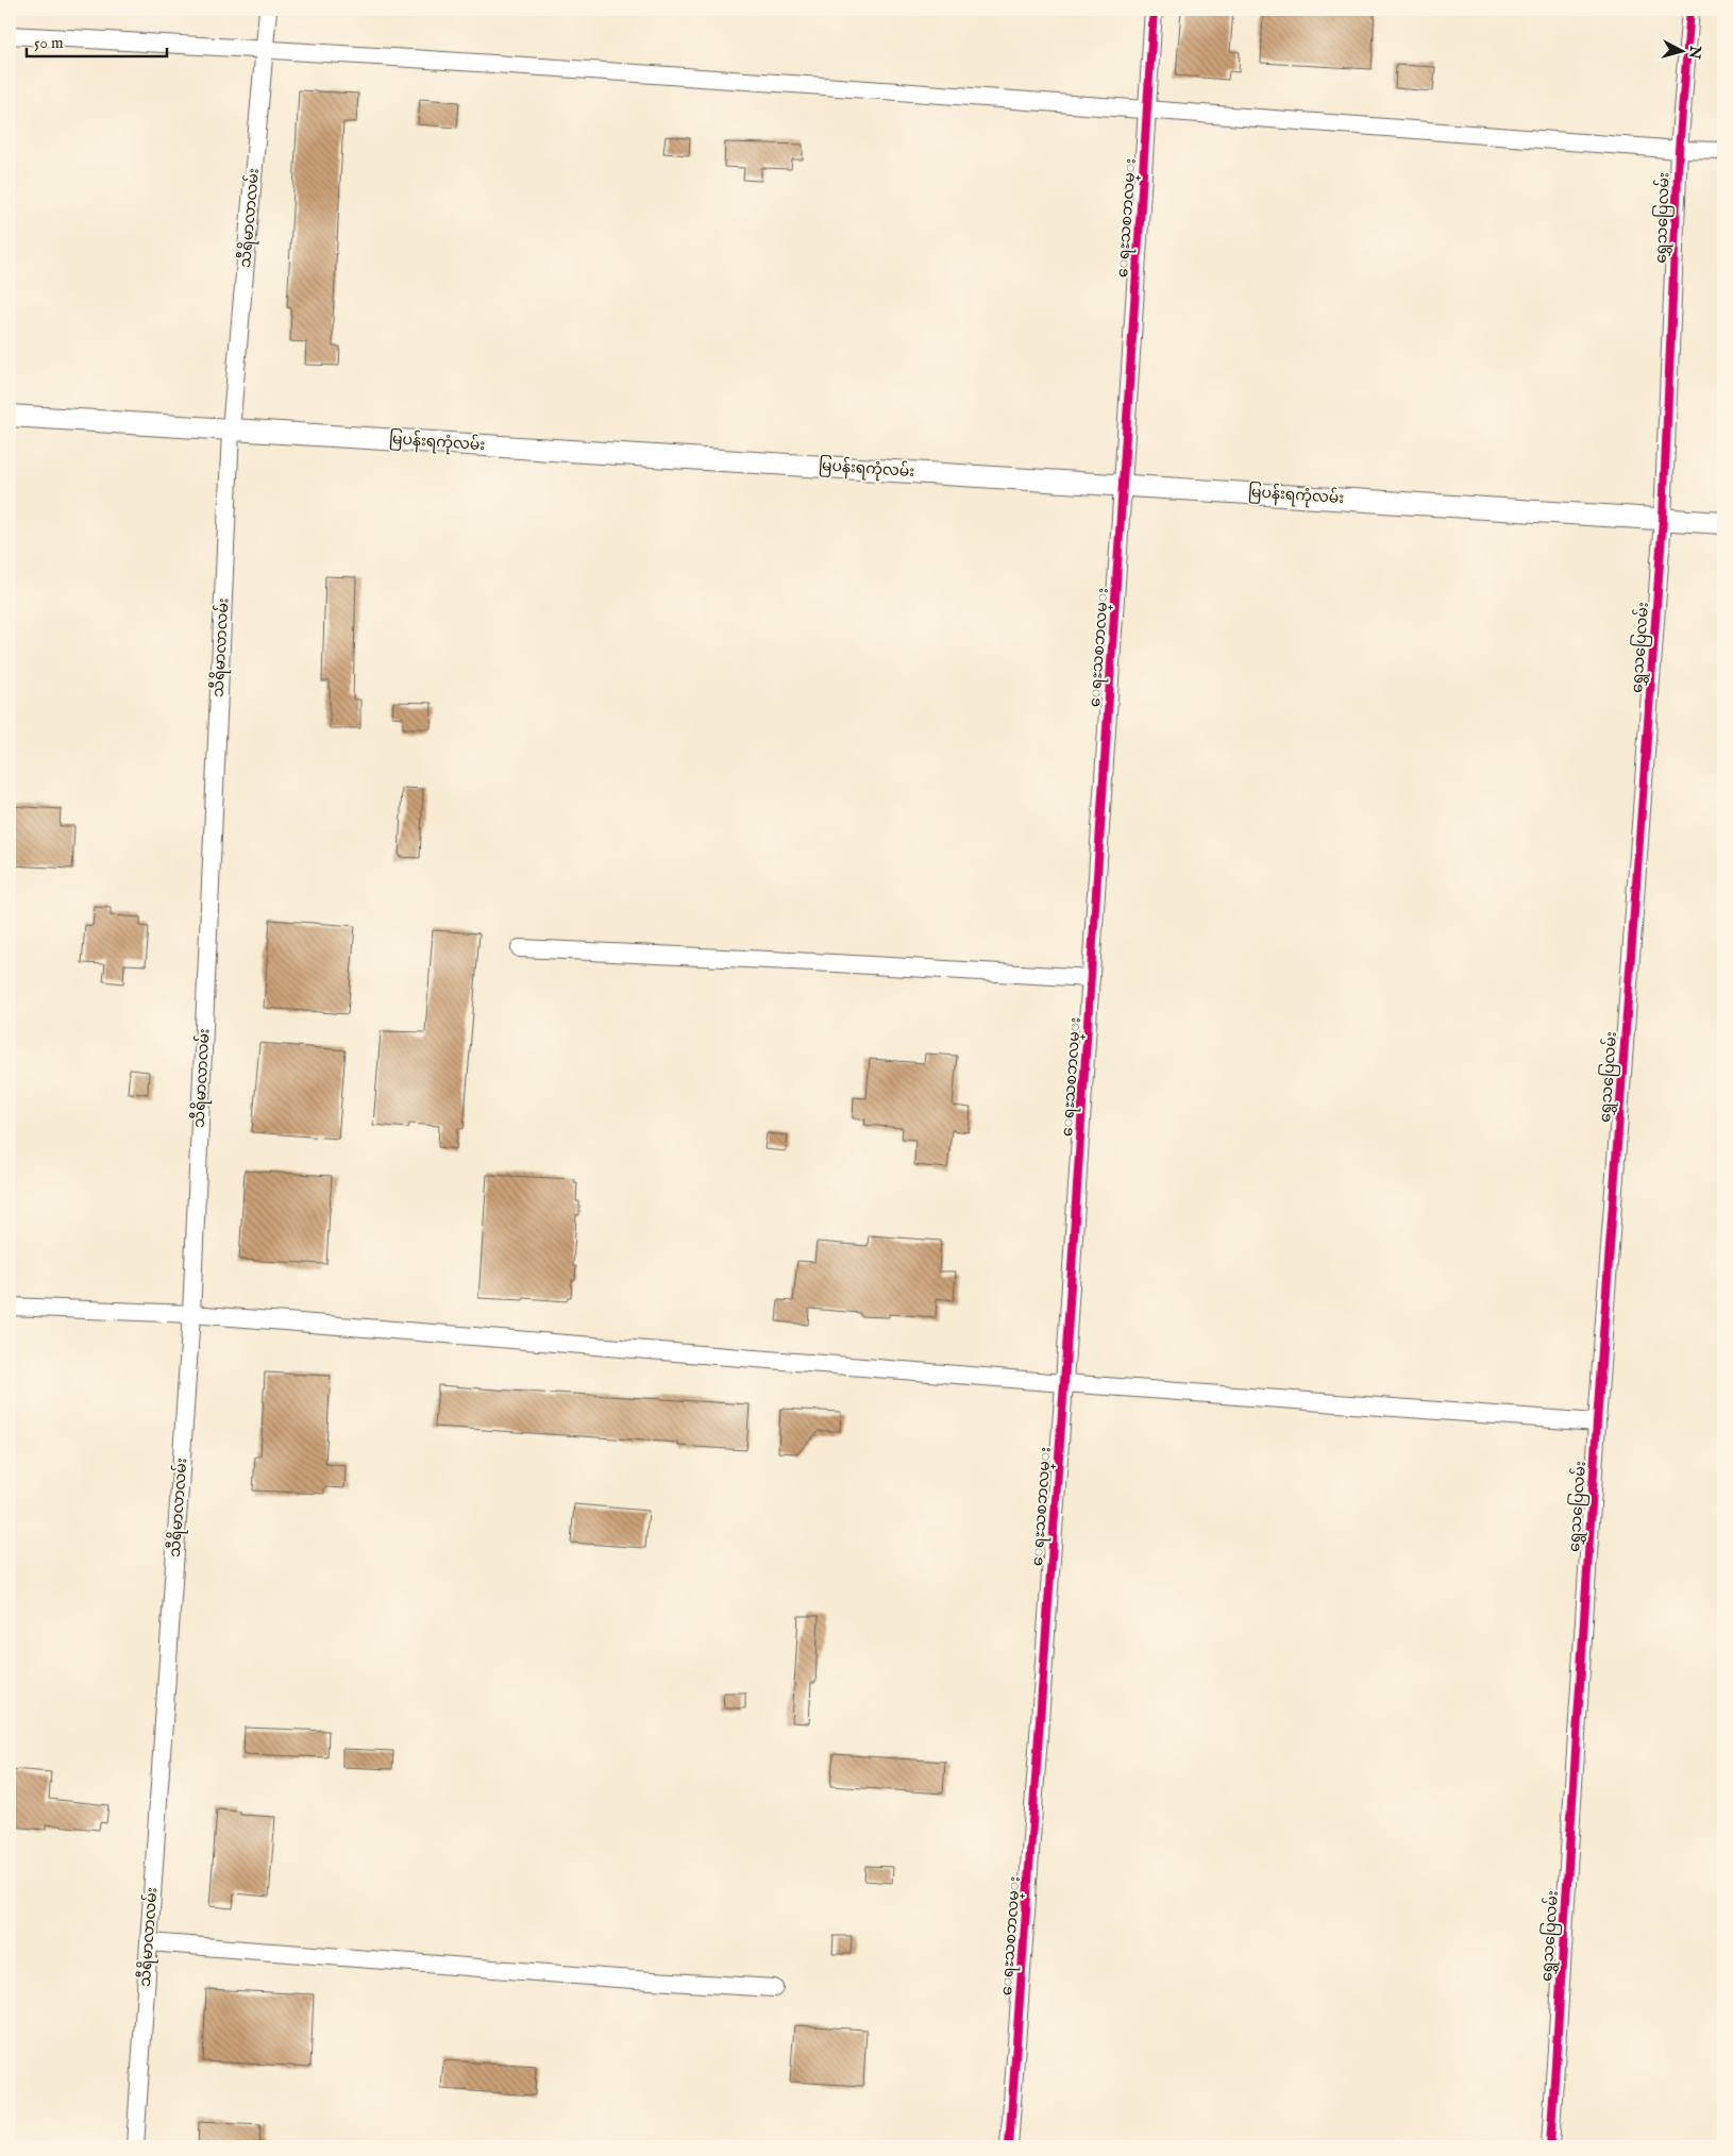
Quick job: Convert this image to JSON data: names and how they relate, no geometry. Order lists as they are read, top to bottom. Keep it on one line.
{"streets":{"street":["သီရိမာလာလမ်း","ေရႊသစၥာလမ္း","ရွှေသပြေလမ်း","မြပန်းရကုံလမ်း"]},"crossings":[["သီရိမာလာလမ်း","မြပန်းရကုံလမ်း"],["ေရႊသစၥာလမ္း","မြပန်းရကုံလမ်း"],["ရွှေသပြေလမ်း","မြပန်းရကုံလမ်း"]],"scale_bar":"50 m","north":"right"}
